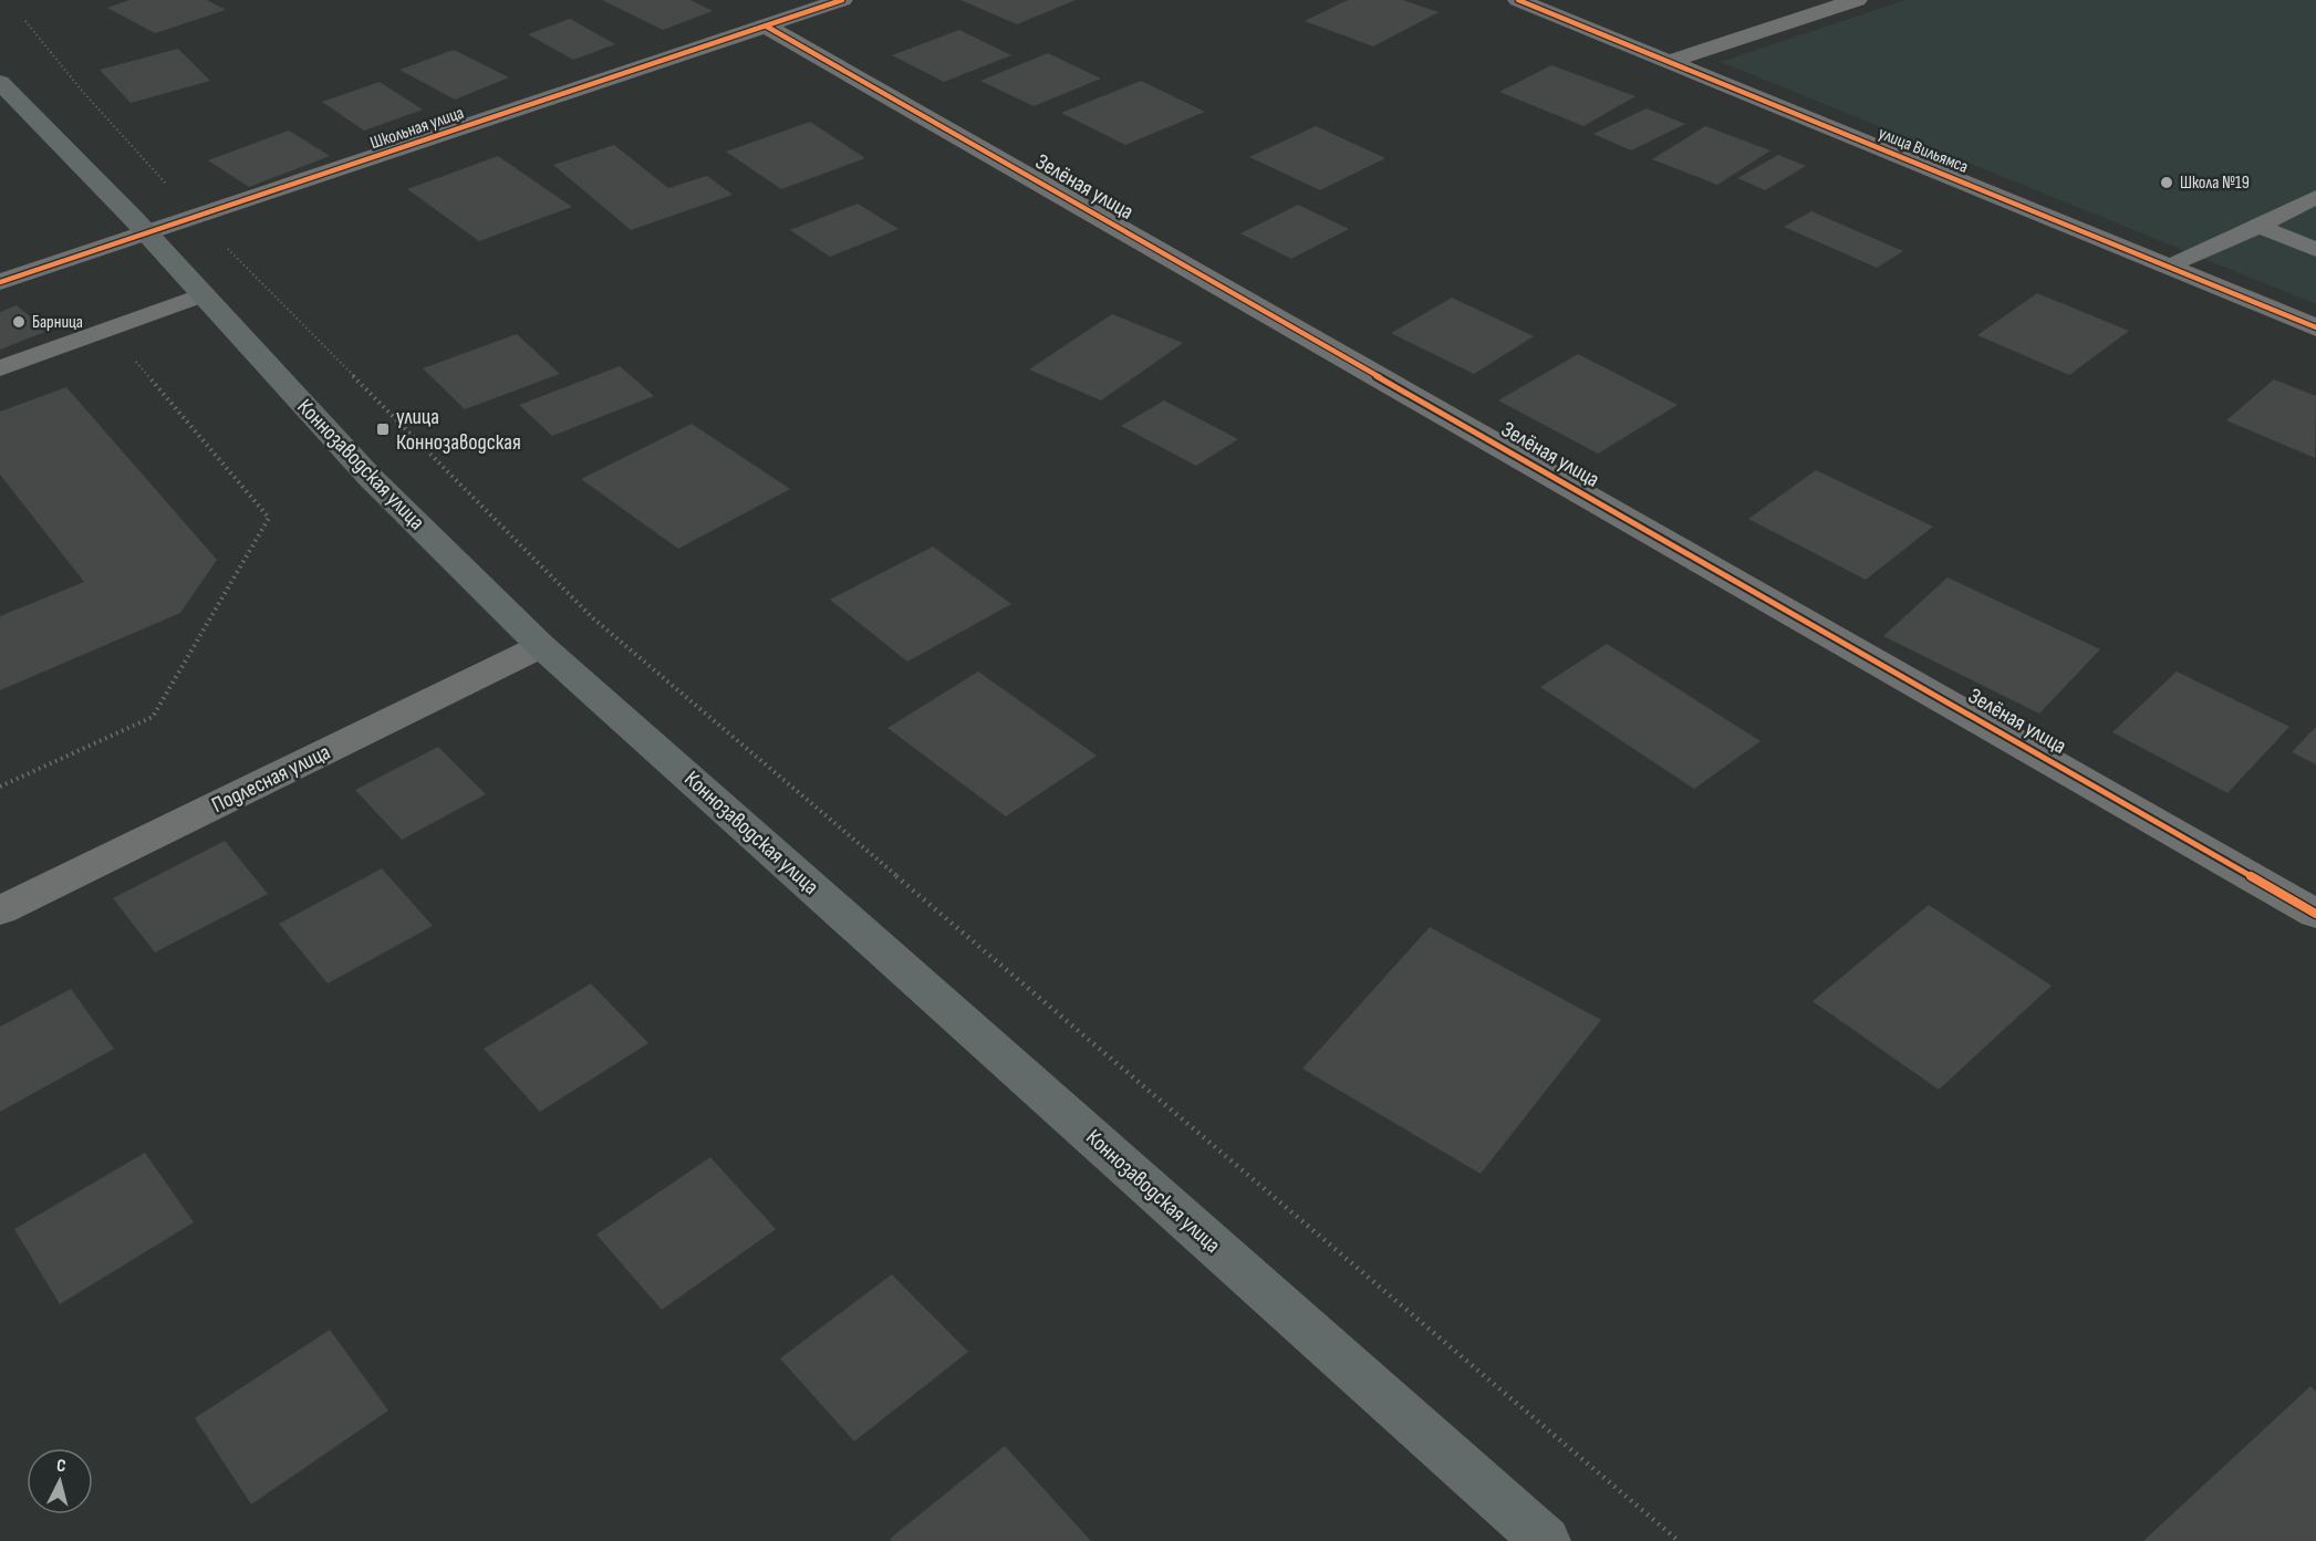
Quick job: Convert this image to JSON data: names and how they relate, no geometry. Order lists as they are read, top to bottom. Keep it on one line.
{"streets":{"main road":["Коннозаводская улица"],"street":["Школьная улица","улица Вильямса","Зелёная улица","Подлесная улица"]},"crossings":[["Школьная улица","Зелёная улица"],["Школьная улица","Коннозаводская улица"],["Коннозаводская улица","Подлесная улица"]],"places":{"other":["Школа №19","Барница"],"transit":["улица Коннозаводская"]},"north":"top"}
